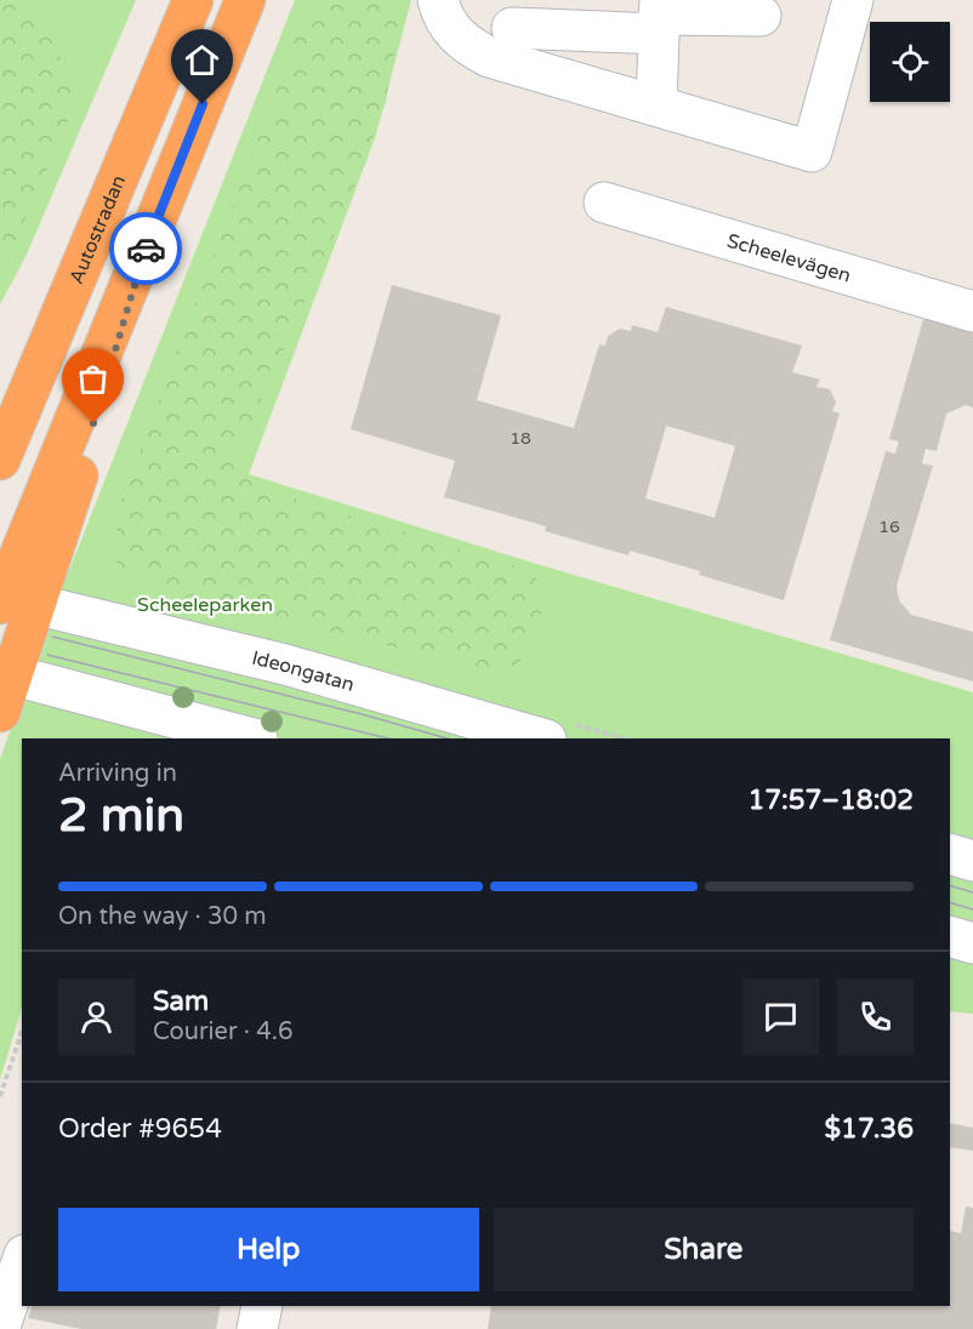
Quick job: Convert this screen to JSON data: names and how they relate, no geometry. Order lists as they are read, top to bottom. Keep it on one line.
{"streets":{"highway":["Autostradan"],"street":["Scheelevägen","Ideongatan"]},"parks":["Scheeleparken"],"house_numbers":["18","16"],"page":{"heading":["2 min","Arriving in","17:57–18:02"],"panel":["Sam","Courier · 4.6","Order #9654","$17.36"],"bar":"On the way · 30 m","buttons":["Help","Share"]}}
